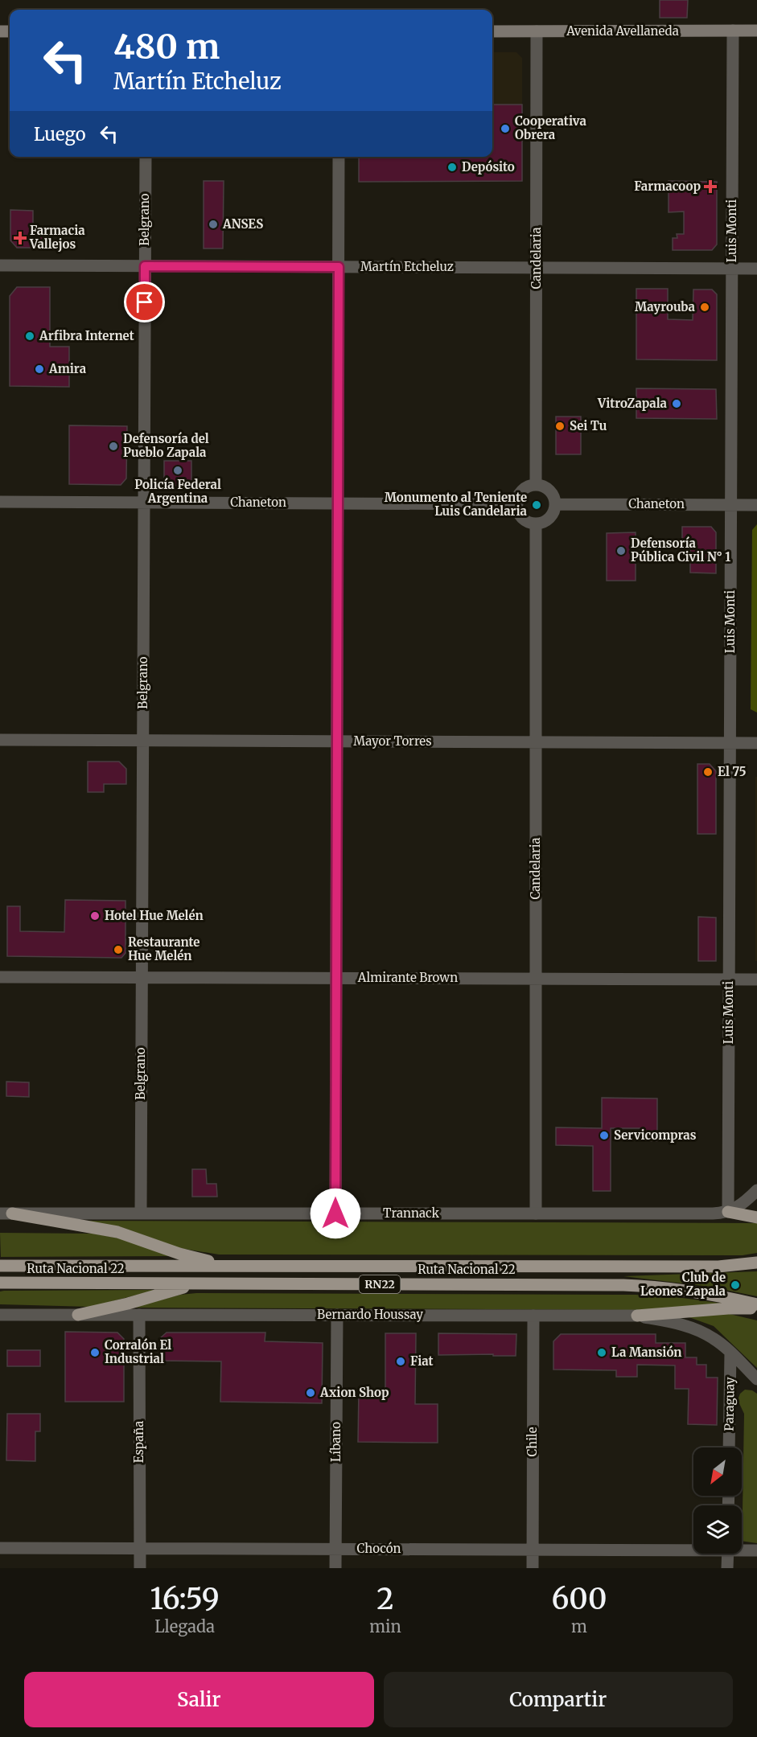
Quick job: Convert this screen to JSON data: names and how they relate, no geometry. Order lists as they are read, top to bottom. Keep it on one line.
{"streets":{"main road":["Avenida Avellaneda","Ruta Nacional 22","RN22"],"street":["Belgrano","Luis Monti","Candelaria","Martín Etcheluz","Chaneton","Mayor Torres","Almirante Brown","Trannack","Bernardo Houssay","Paraguay","España","Líbano","Chile","Chocón"]},"crossings":[["Avenida Avellaneda","Luis Monti"],["Avenida Avellaneda","Candelaria"],["Belgrano","Martín Etcheluz"],["Belgrano","Chaneton"],["Belgrano","Mayor Torres"],["Belgrano","Almirante Brown"],["Belgrano","Trannack"],["Luis Monti","Martín Etcheluz"],["Luis Monti","Chaneton"],["Luis Monti","Mayor Torres"],["Luis Monti","Almirante Brown"],["Luis Monti","Trannack"],["Candelaria","Martín Etcheluz"],["Candelaria","Chaneton"],["Candelaria","Mayor Torres"],["Candelaria","Almirante Brown"],["Candelaria","Trannack"],["Bernardo Houssay","Paraguay"],["Bernardo Houssay","España"],["Bernardo Houssay","Líbano"],["Bernardo Houssay","Chile"],["España","Chocón"],["Líbano","Chocón"],["Chile","Chocón"]],"places":{"other":["Cooperativa Obrera","Depósito","ANSES","Mayrouba","Arfibra Internet","Amira","VitroZapala","Sei Tu","Defensoría del Pueblo Zapala","Policía Federal Argentina","Monumento al Teniente Luis Candelaria","Defensoría Pública Civil N° 1","El 75","Hotel Hue Melén","Restaurante Hue Melén","Servicompras","Club de Leones Zapala","Corralón El Industrial","La Mansión","Fiat","Axion Shop"],"health":["Farmacoop","Farmacia Vallejos"]},"north":"bottom left","page":{"turn":["480 m","Martín Etcheluz"],"then":"Luego","eta":["16:59","Llegada","2","min","600","m"],"buttons":["Salir","Compartir"]}}
